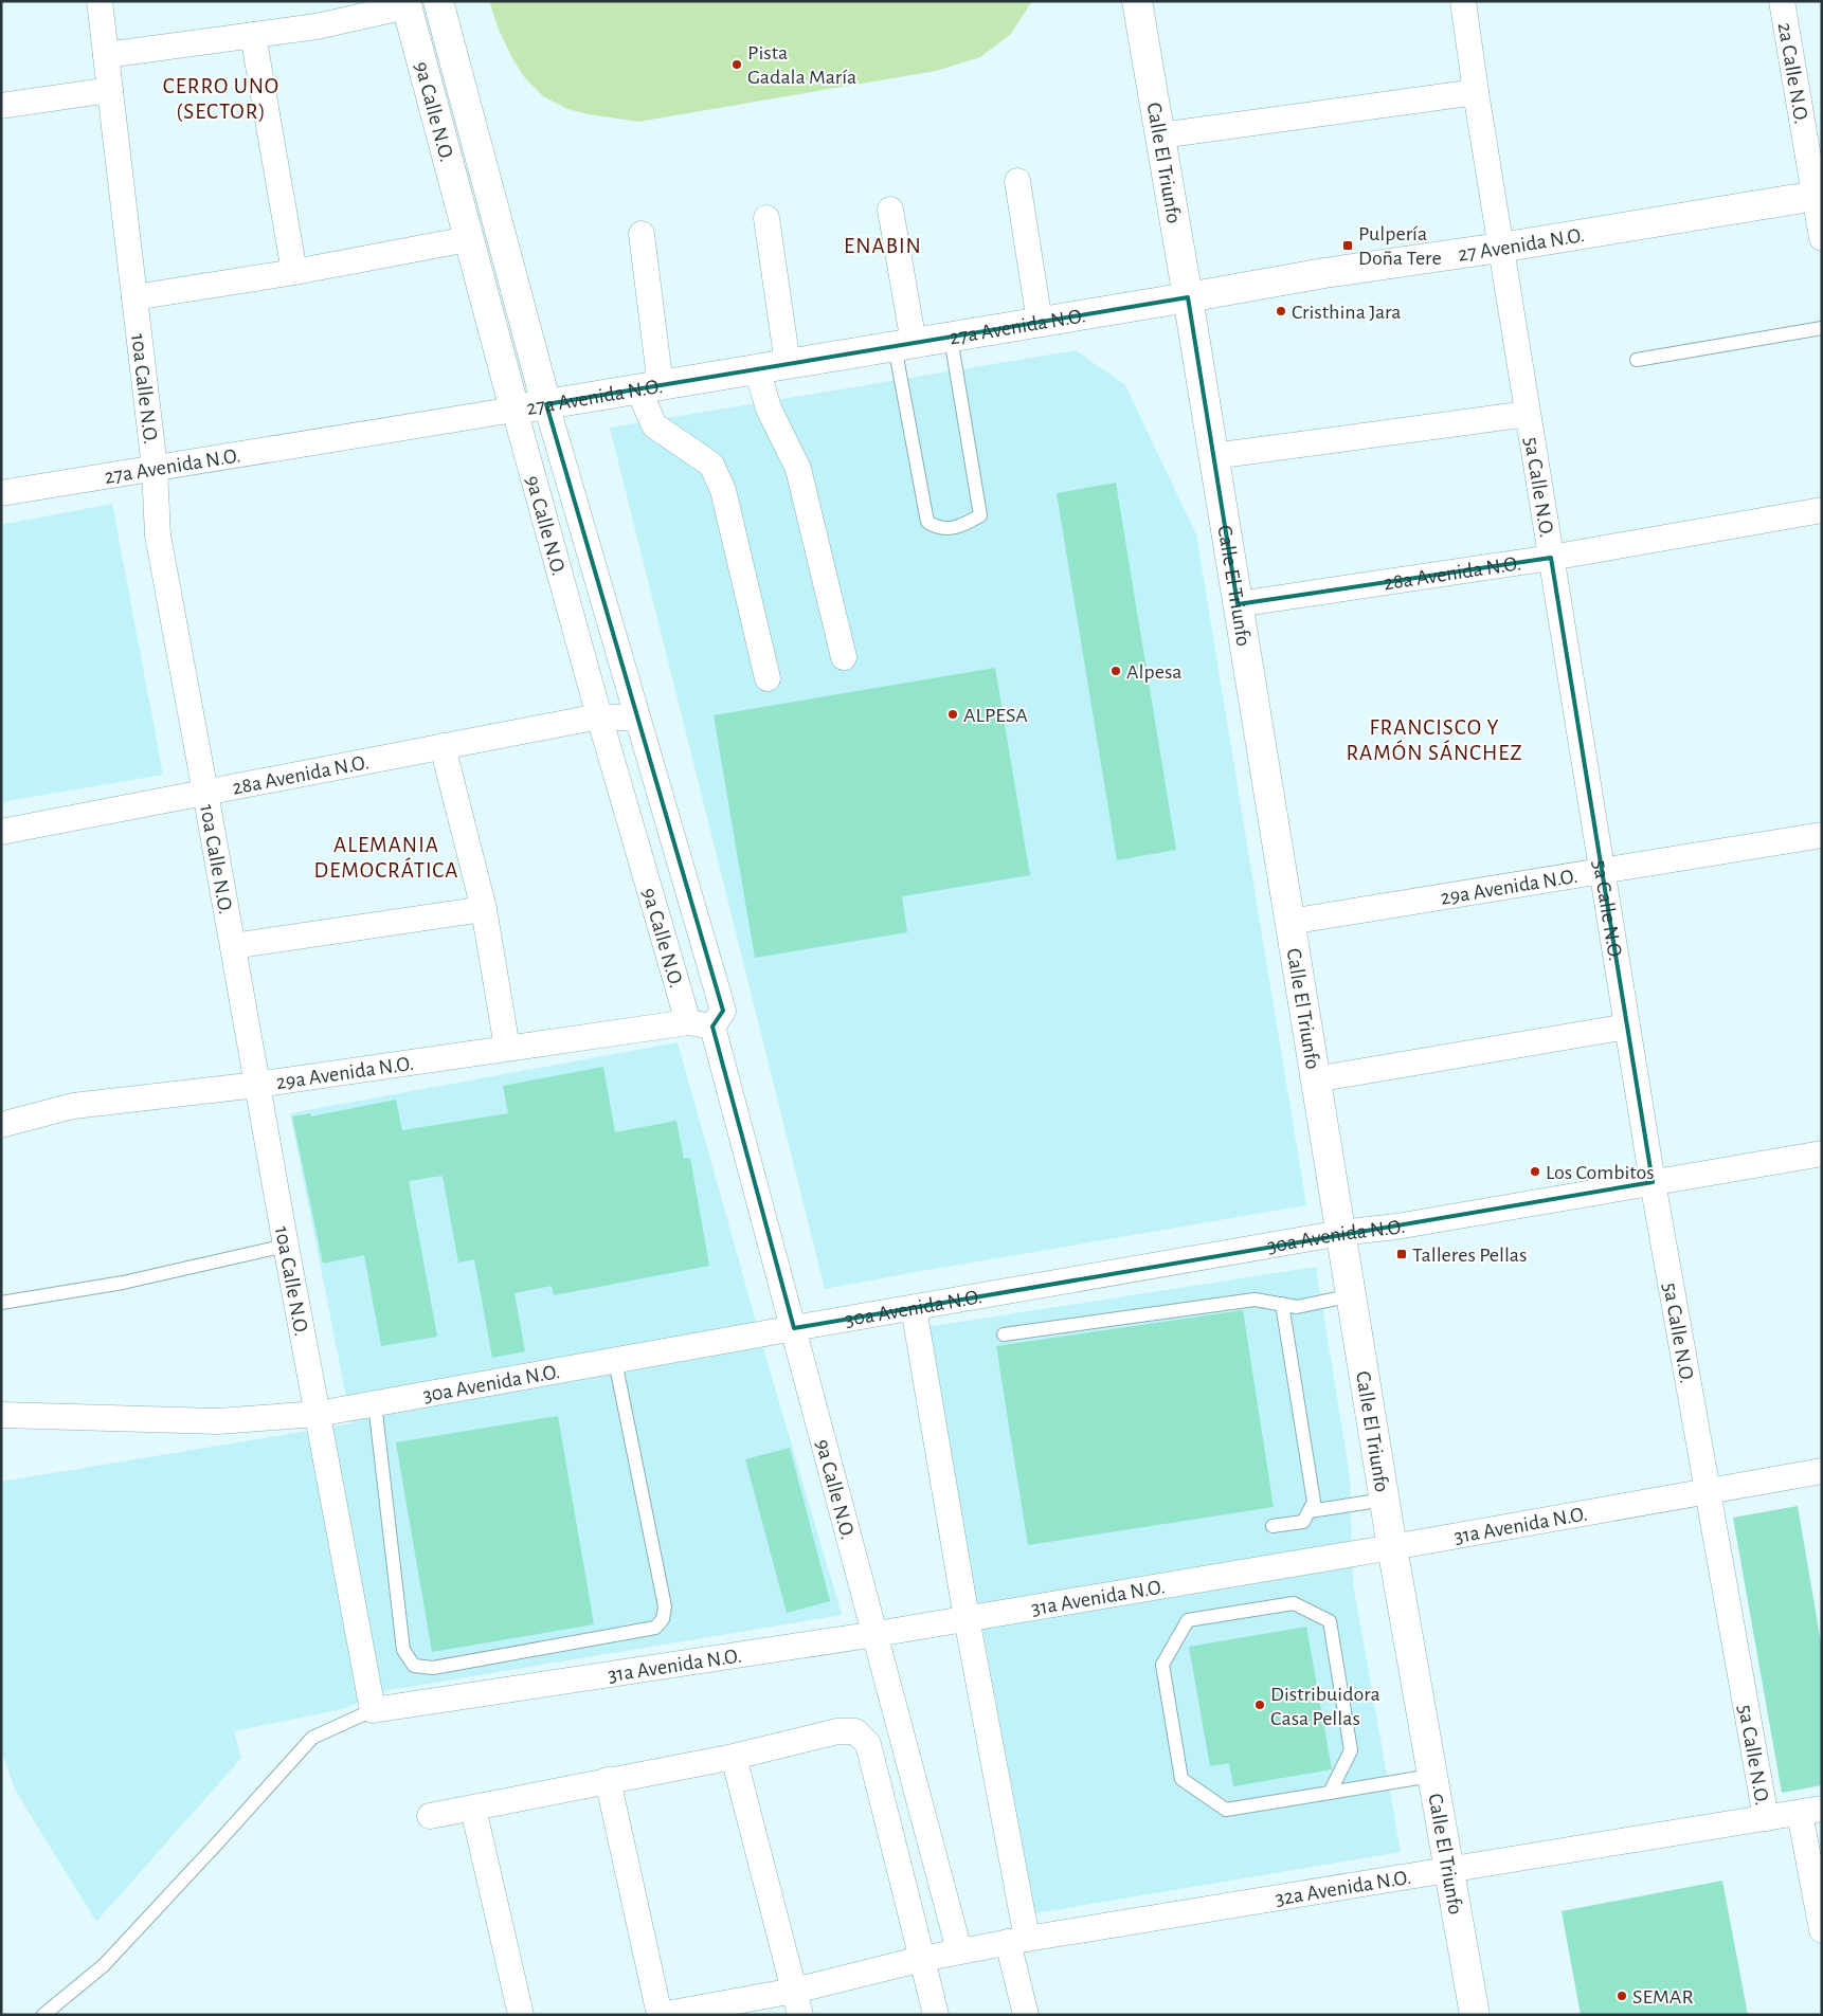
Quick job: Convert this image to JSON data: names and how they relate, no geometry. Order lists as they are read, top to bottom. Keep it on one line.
{"streets":{"main road":["9a Calle N.O.","Calle El Triunfo","27 Avenida N.O.","27a Avenida N.O."],"street":["2a Calle N.O.","10a Calle N.O.","5a Calle N.O.","28a Avenida N.O.","29a Avenida N.O.","30a Avenida N.O.","31a Avenida N.O.","32a Avenida N.O."]},"crossings":[["2a Calle N.O.","27 Avenida N.O."],["9a Calle N.O.","27a Avenida N.O."],["9a Calle N.O.","28a Avenida N.O."],["9a Calle N.O.","29a Avenida N.O."],["9a Calle N.O.","30a Avenida N.O."],["9a Calle N.O.","31a Avenida N.O."],["9a Calle N.O.","32a Avenida N.O."],["Calle El Triunfo","27 Avenida N.O."],["Calle El Triunfo","27a Avenida N.O."],["Calle El Triunfo","28a Avenida N.O."],["Calle El Triunfo","29a Avenida N.O."],["Calle El Triunfo","30a Avenida N.O."],["Calle El Triunfo","31a Avenida N.O."],["Calle El Triunfo","32a Avenida N.O."],["27 Avenida N.O.","27a Avenida N.O."],["27 Avenida N.O.","5a Calle N.O."],["27a Avenida N.O.","10a Calle N.O."],["10a Calle N.O.","28a Avenida N.O."],["10a Calle N.O.","29a Avenida N.O."],["10a Calle N.O.","30a Avenida N.O."],["10a Calle N.O.","31a Avenida N.O."],["5a Calle N.O.","28a Avenida N.O."],["5a Calle N.O.","29a Avenida N.O."],["5a Calle N.O.","30a Avenida N.O."],["5a Calle N.O.","31a Avenida N.O."],["5a Calle N.O.","32a Avenida N.O."]],"districts":["CERRO UNO (SECTOR)","ENABIN","FRANCISCO Y RAMÓN SÁNCHEZ","ALEMANIA DEMOCRÁTICA"],"places":{"other":["Pista Gadala María","Cristhina Jara","Alpesa","ALPESA","Los Combitos","Distribuidora Casa Pellas","SEMAR"],"transit":["Pulpería Doña Tere","Talleres Pellas"]}}
